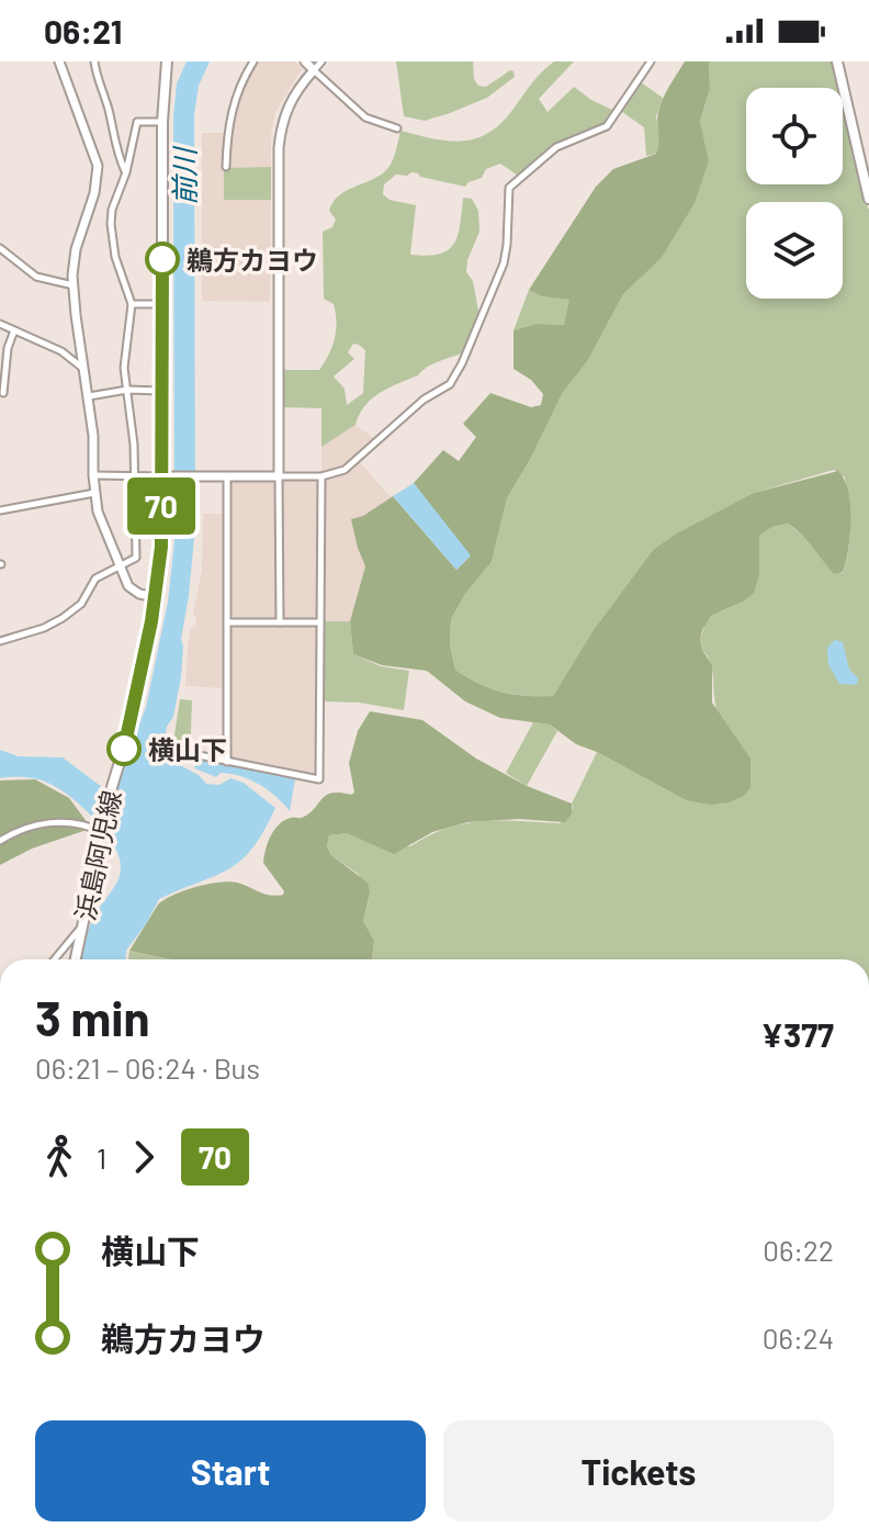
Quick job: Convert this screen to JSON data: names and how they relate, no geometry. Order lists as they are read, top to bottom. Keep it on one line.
{"streets":{"main road":["浜島阿児線"]},"water":["前川"],"places":["鵜方カヨウ","横山下"],"lines":["bus line 70"],"page":{"status":"06:21","on_map":"70","heading":["3 min","06:21 – 06:24 · Bus","¥377"],"legs":["1","70"],"list":[{"name":"横山下","value":"06:22"},{"name":"鵜方カヨウ","value":"06:24"}],"buttons":["Start","Tickets"]}}
